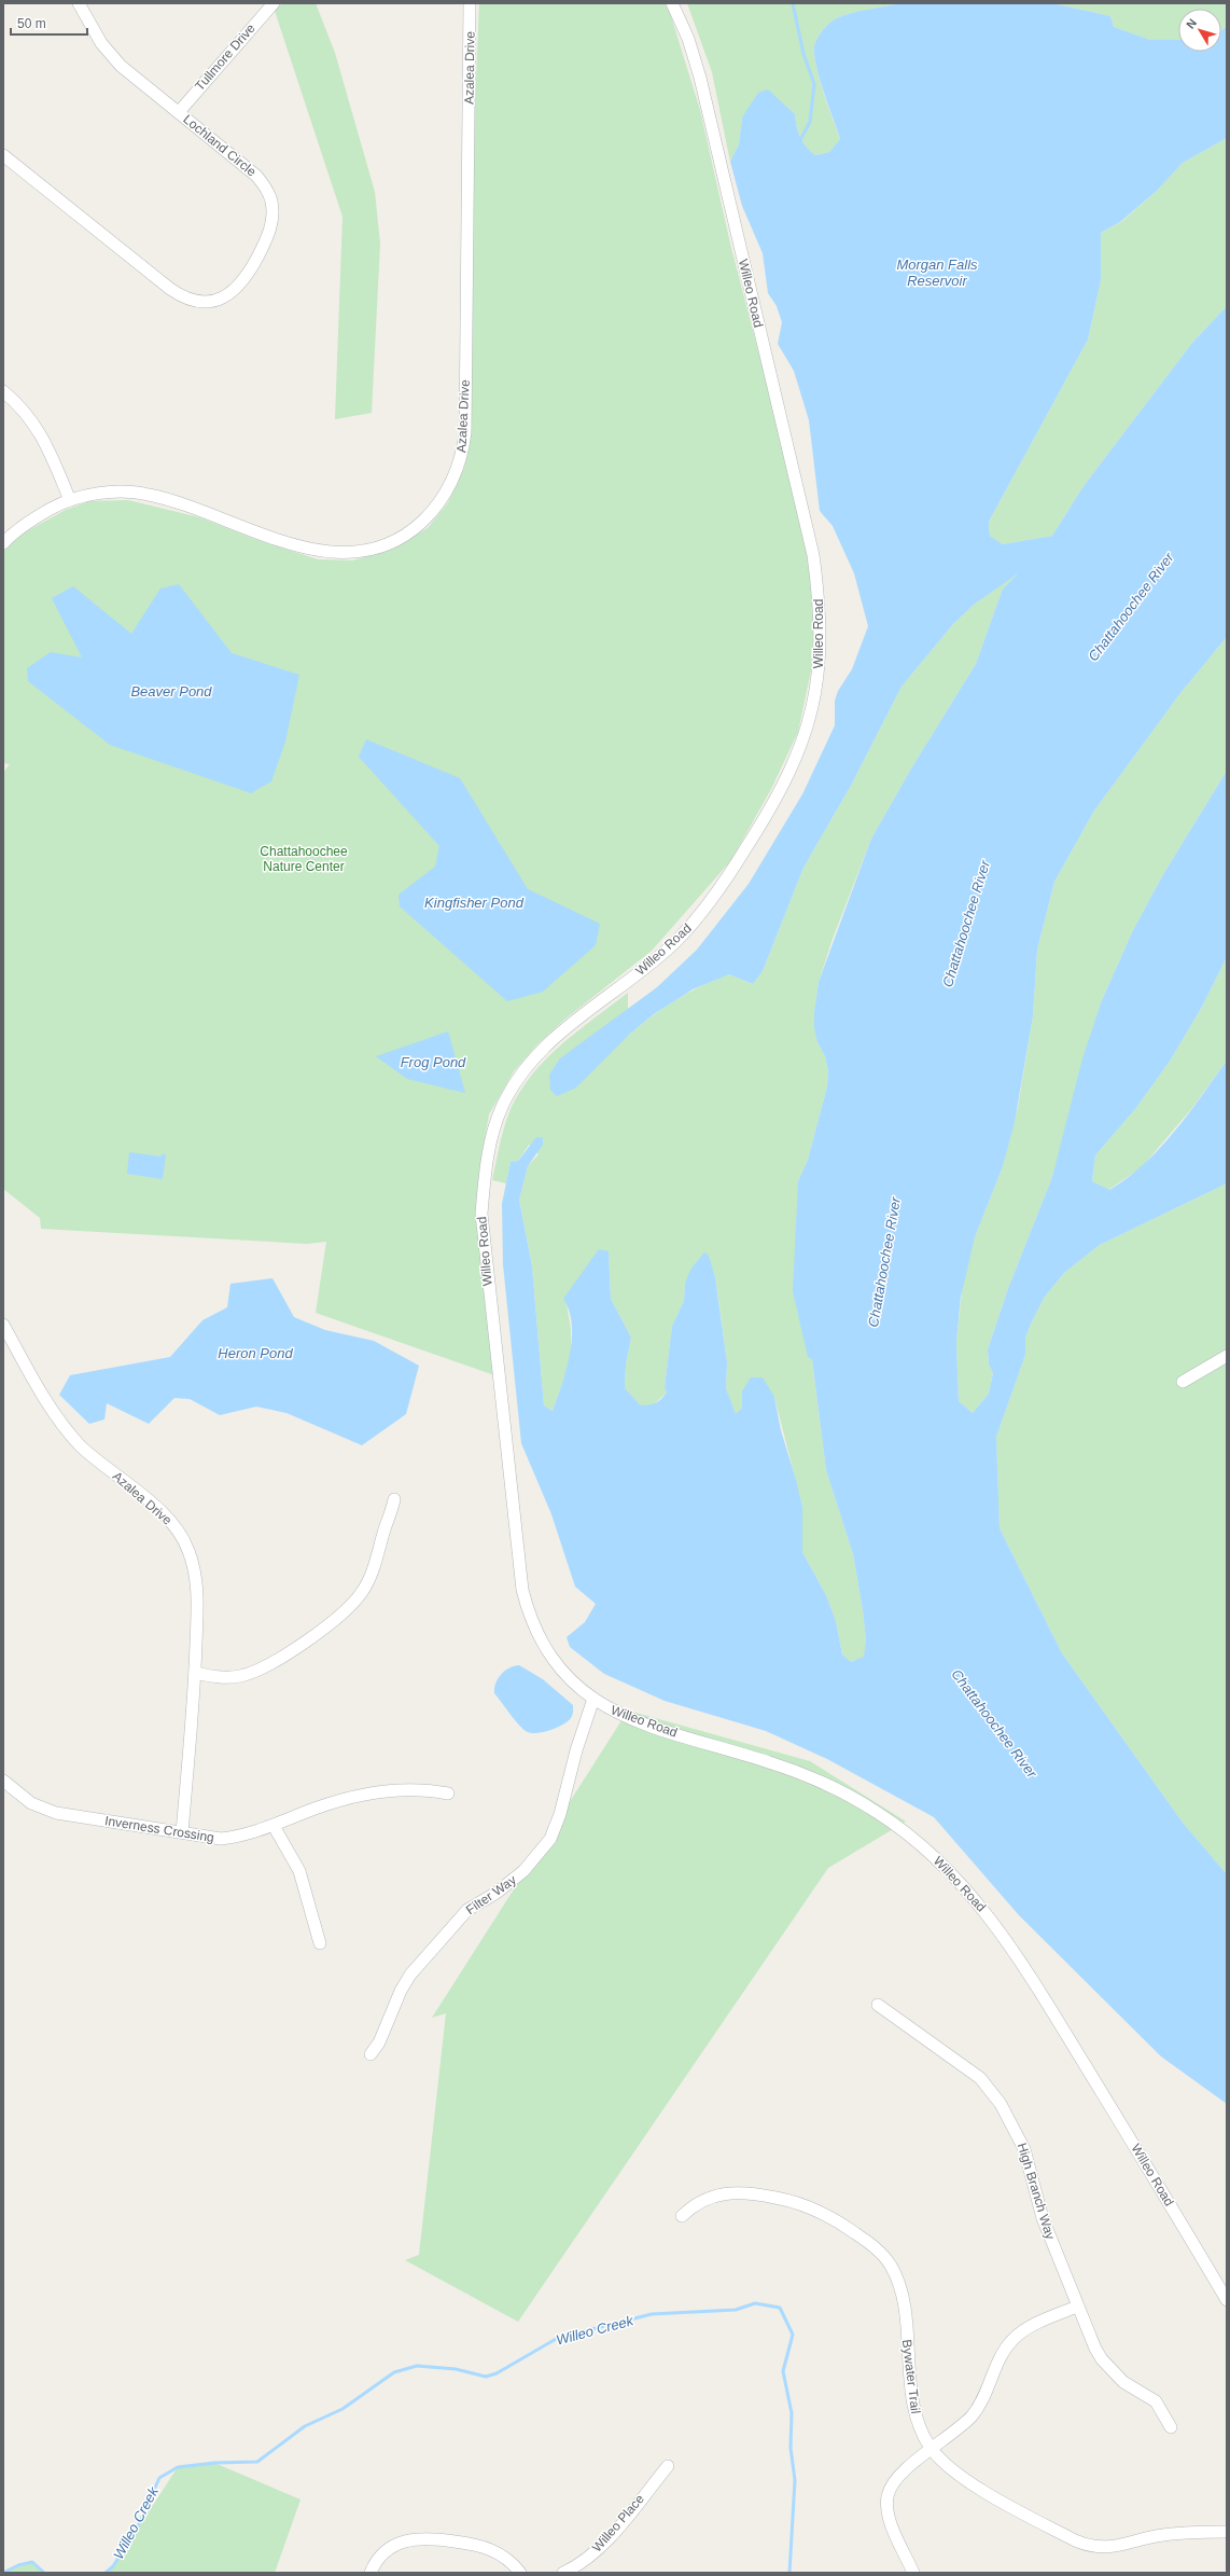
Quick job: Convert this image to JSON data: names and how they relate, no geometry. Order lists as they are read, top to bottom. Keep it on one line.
{"streets":{"street":["Tullmore Drive","Azalea Drive","Lochland Circle","Willeo Road","Inverness Crossing","Filter Way","High Branch Way","Bywater Trail","Willeo Place"]},"crossings":[["Tullmore Drive","Lochland Circle"],["Azalea Drive","Inverness Crossing"],["Willeo Road","Filter Way"]],"water":["Morgan Falls Reservoir","Chattahoochee River","Beaver Pond","Kingfisher Pond","Frog Pond","Heron Pond","Willeo Creek"],"parks":["Chattahoochee Nature Center"],"scale_bar":"50 m","north":"top left"}
